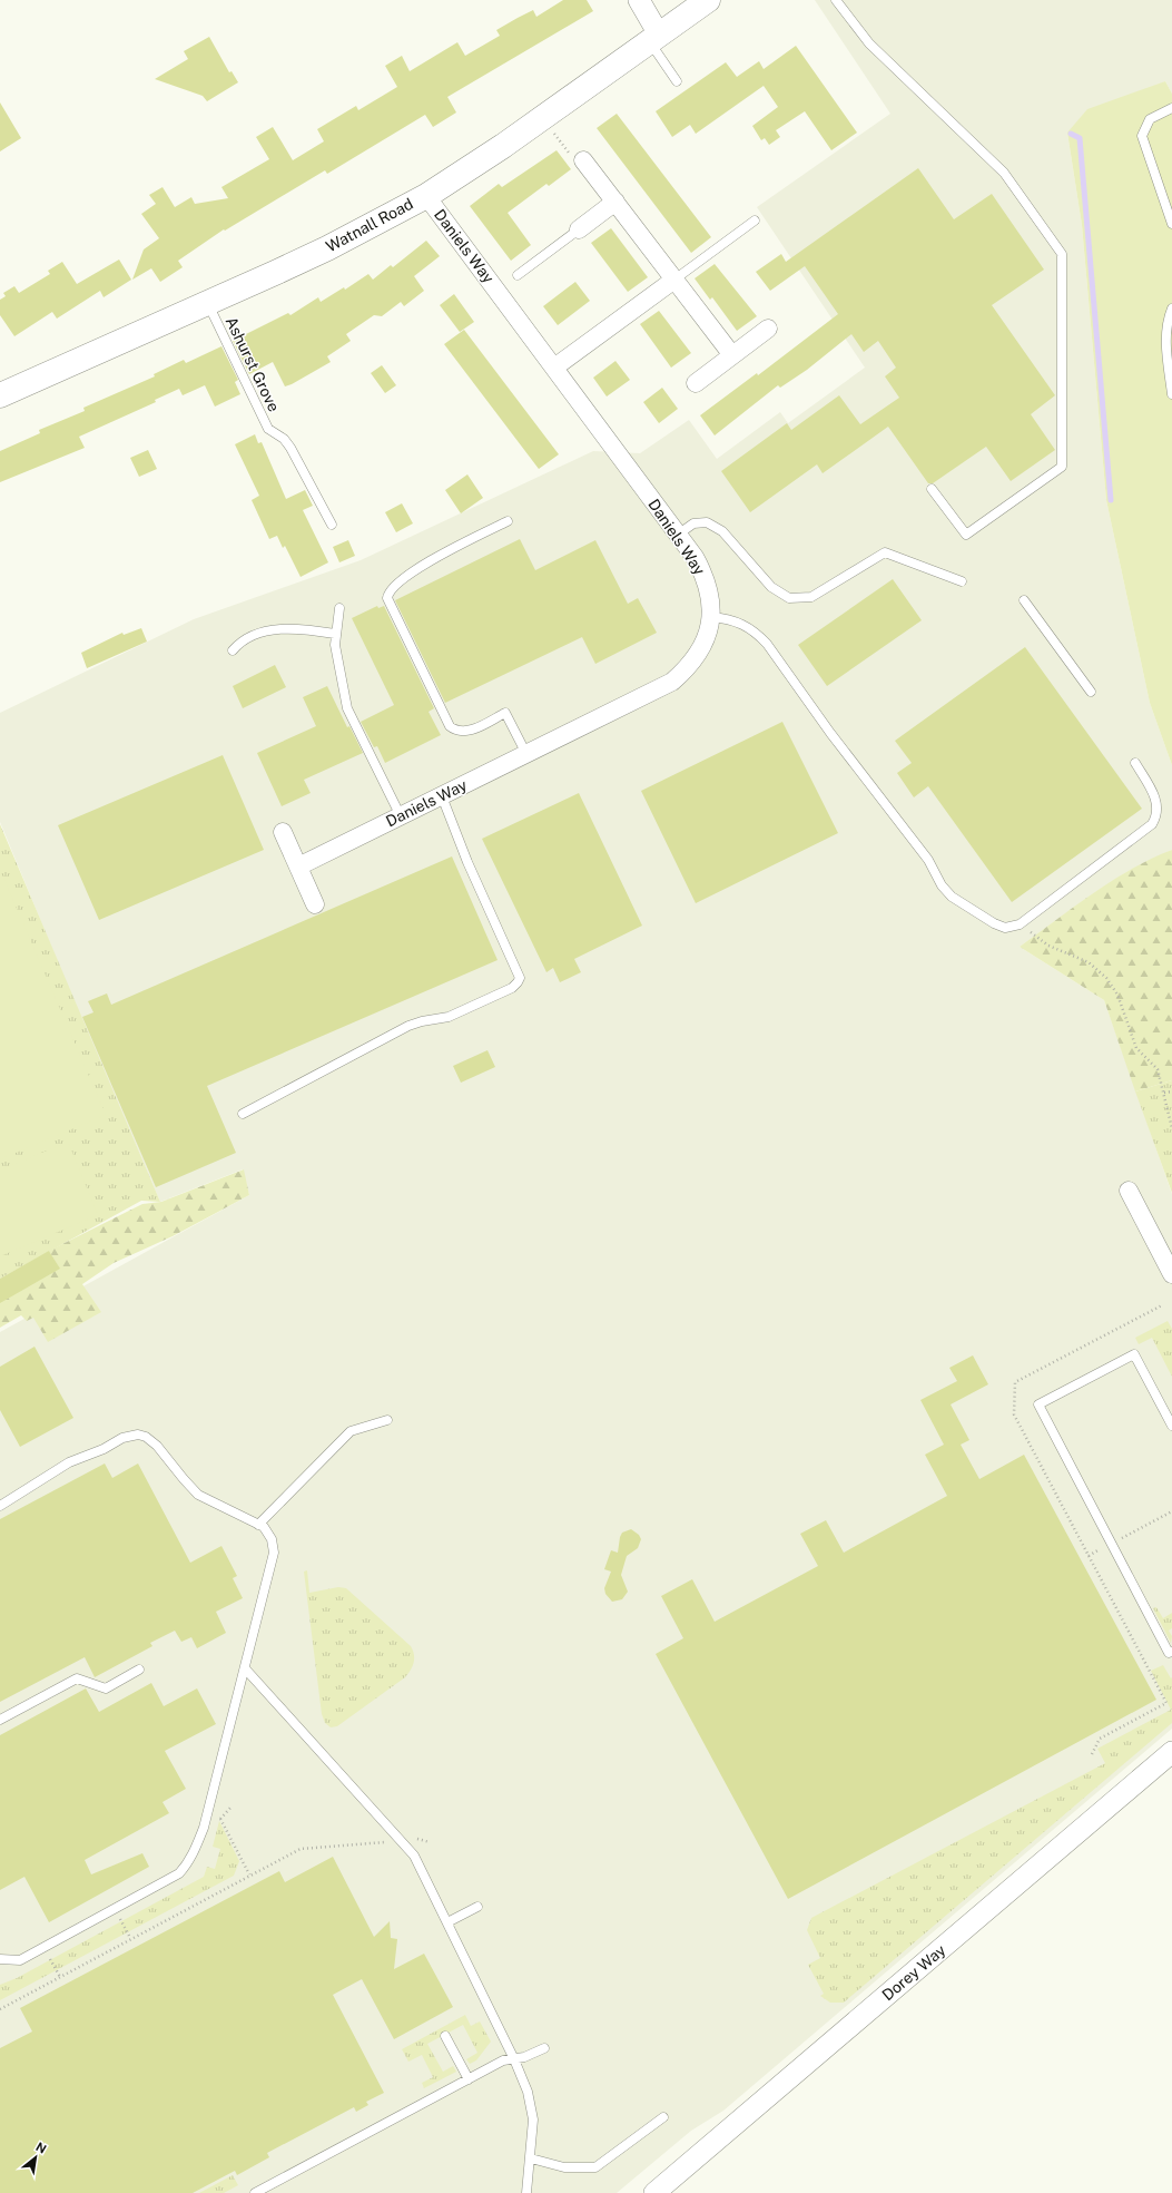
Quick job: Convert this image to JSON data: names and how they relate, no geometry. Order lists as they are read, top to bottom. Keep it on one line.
{"streets":{"main road":["Watnall Road"],"street":["Daniels Way","Dorey Way"],"lane":["Ashurst Grove"]},"crossings":[["Watnall Road","Daniels Way"],["Watnall Road","Ashurst Grove"]],"north":"top right"}
